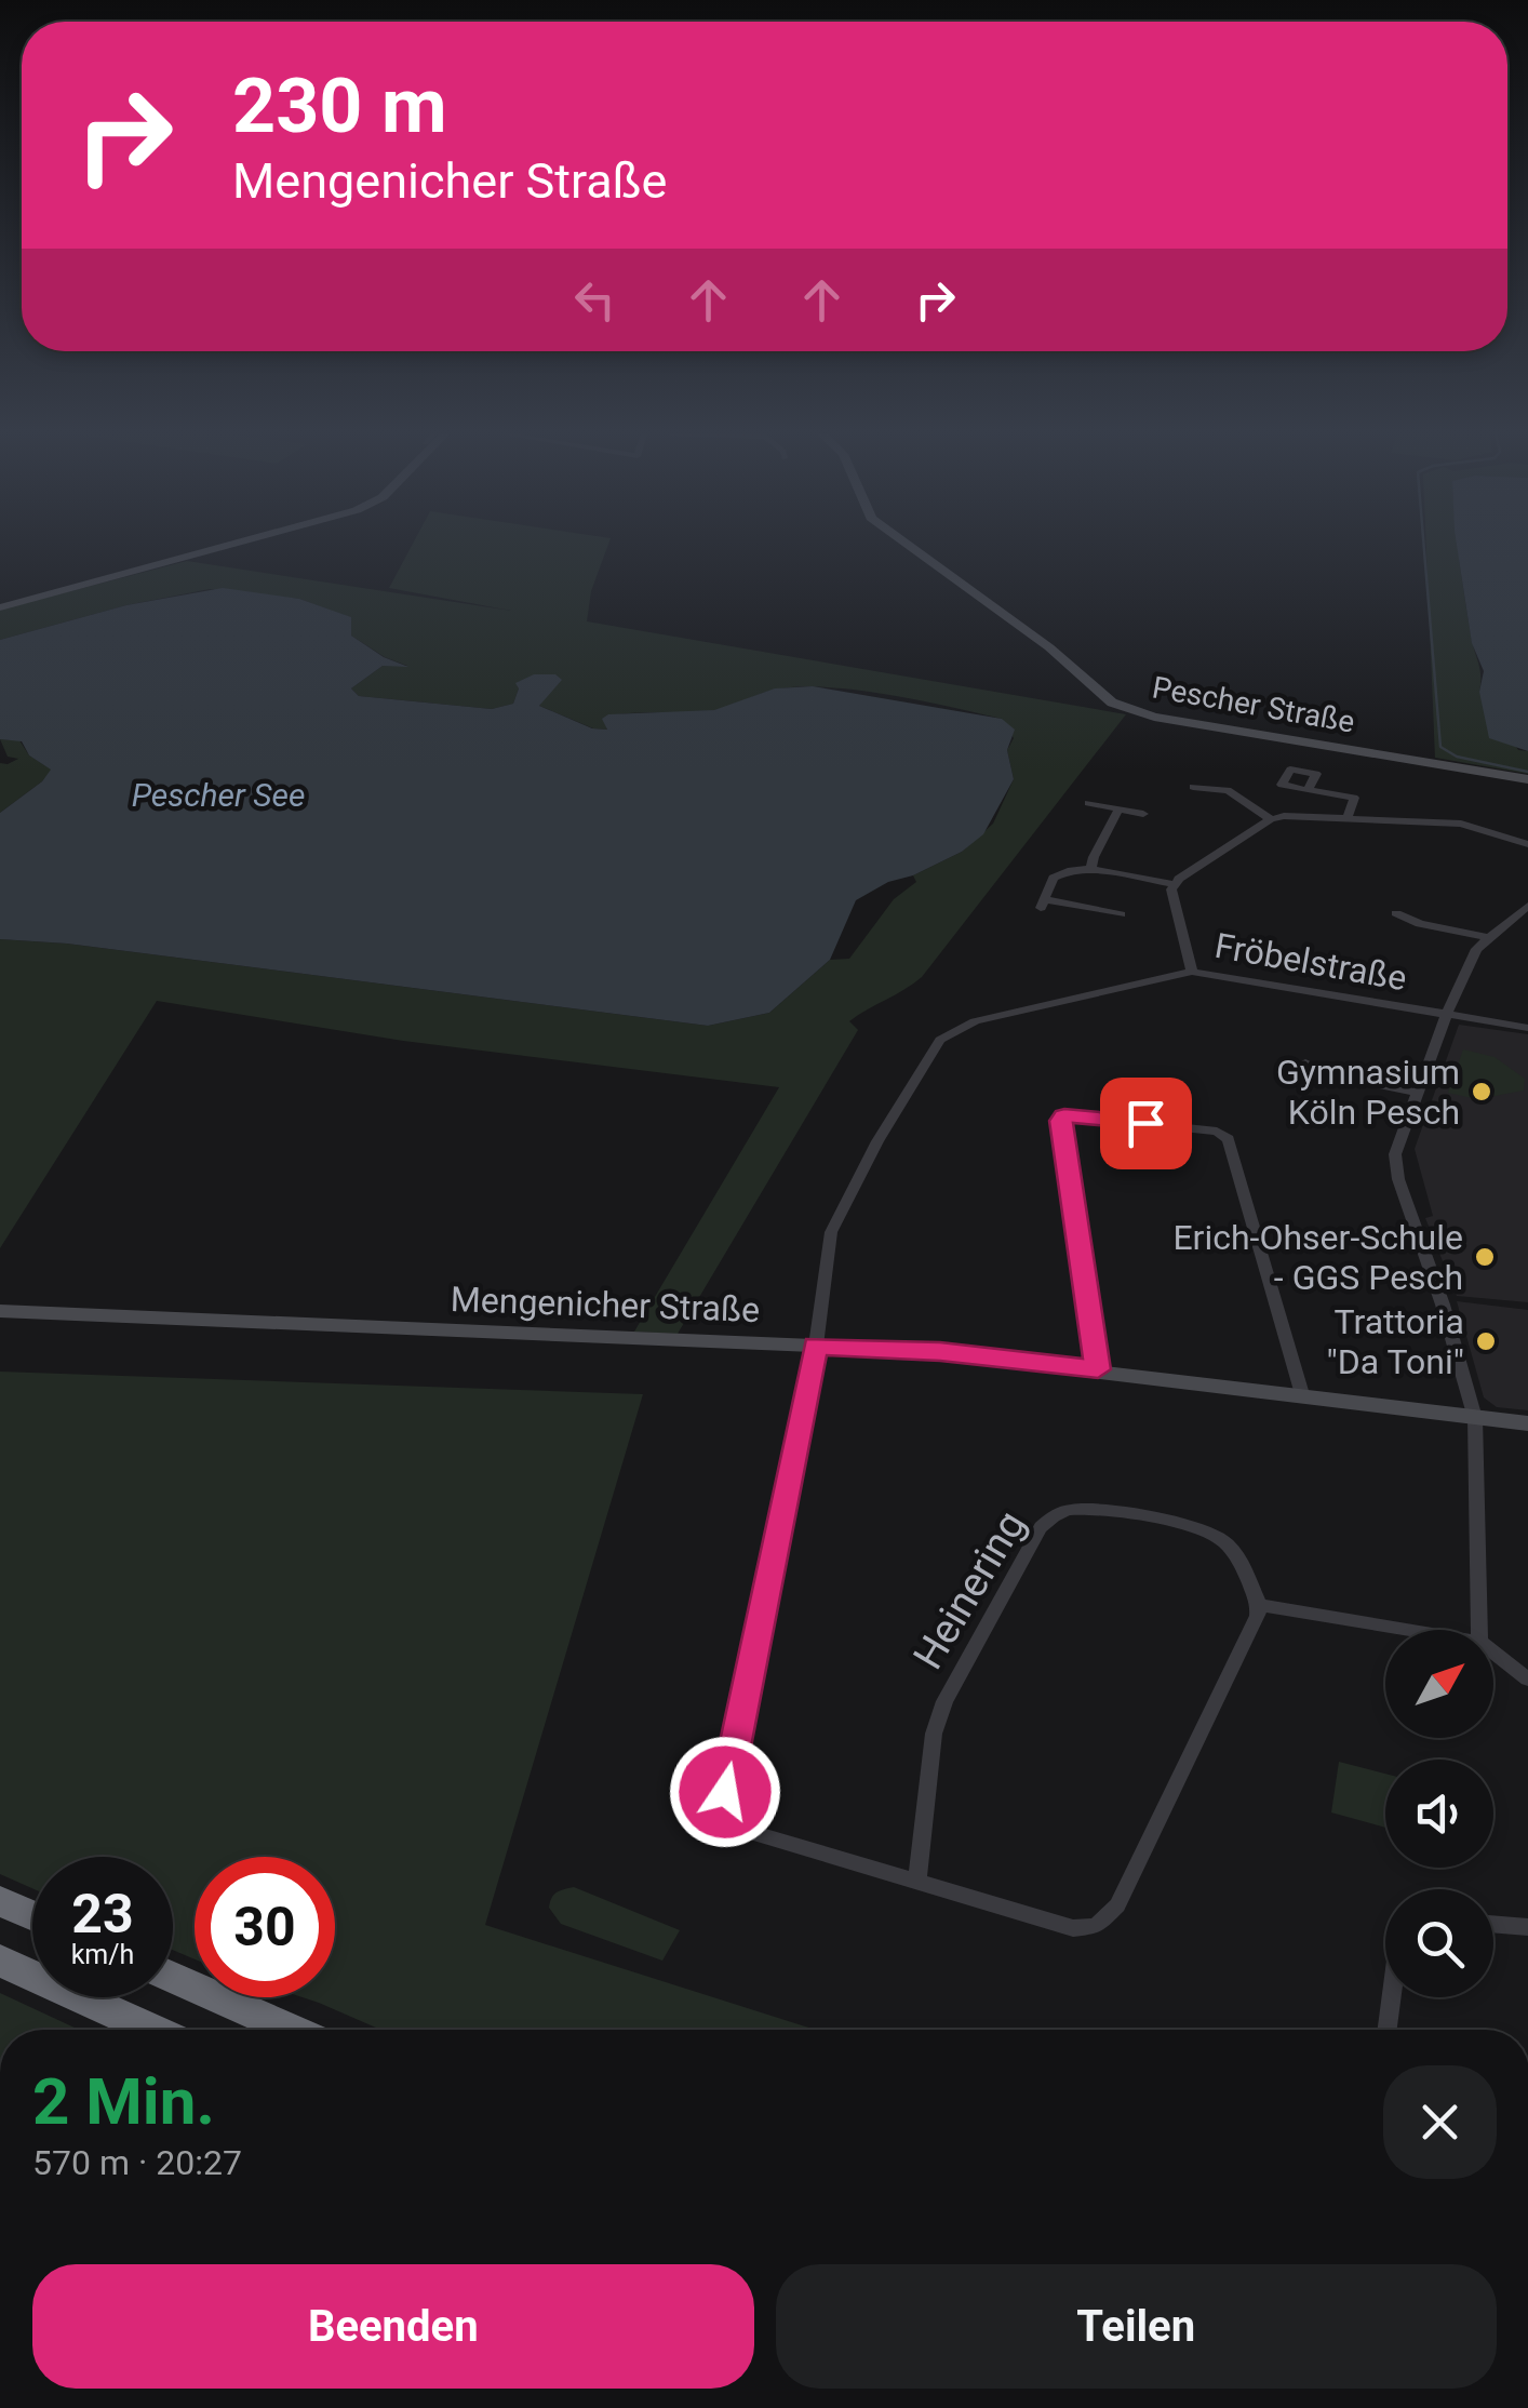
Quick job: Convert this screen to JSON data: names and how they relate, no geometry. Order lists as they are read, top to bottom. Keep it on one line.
{"streets":{"street":["Pescher Straße","Fröbelstraße","Mengenicher Straße","Heinering"]},"water":["Pescher See"],"places":["Gymnasium Köln Pesch","Erich-Ohser-Schule - GGS Pesch","Trattoria \"Da Toni\""],"north":"top right","page":{"turn":["230 m","Mengenicher Straße"],"speed":"23 km/h","limit":"30","heading":["2 Min.","570 m · 20:27"],"buttons":["Beenden","Teilen"]}}
